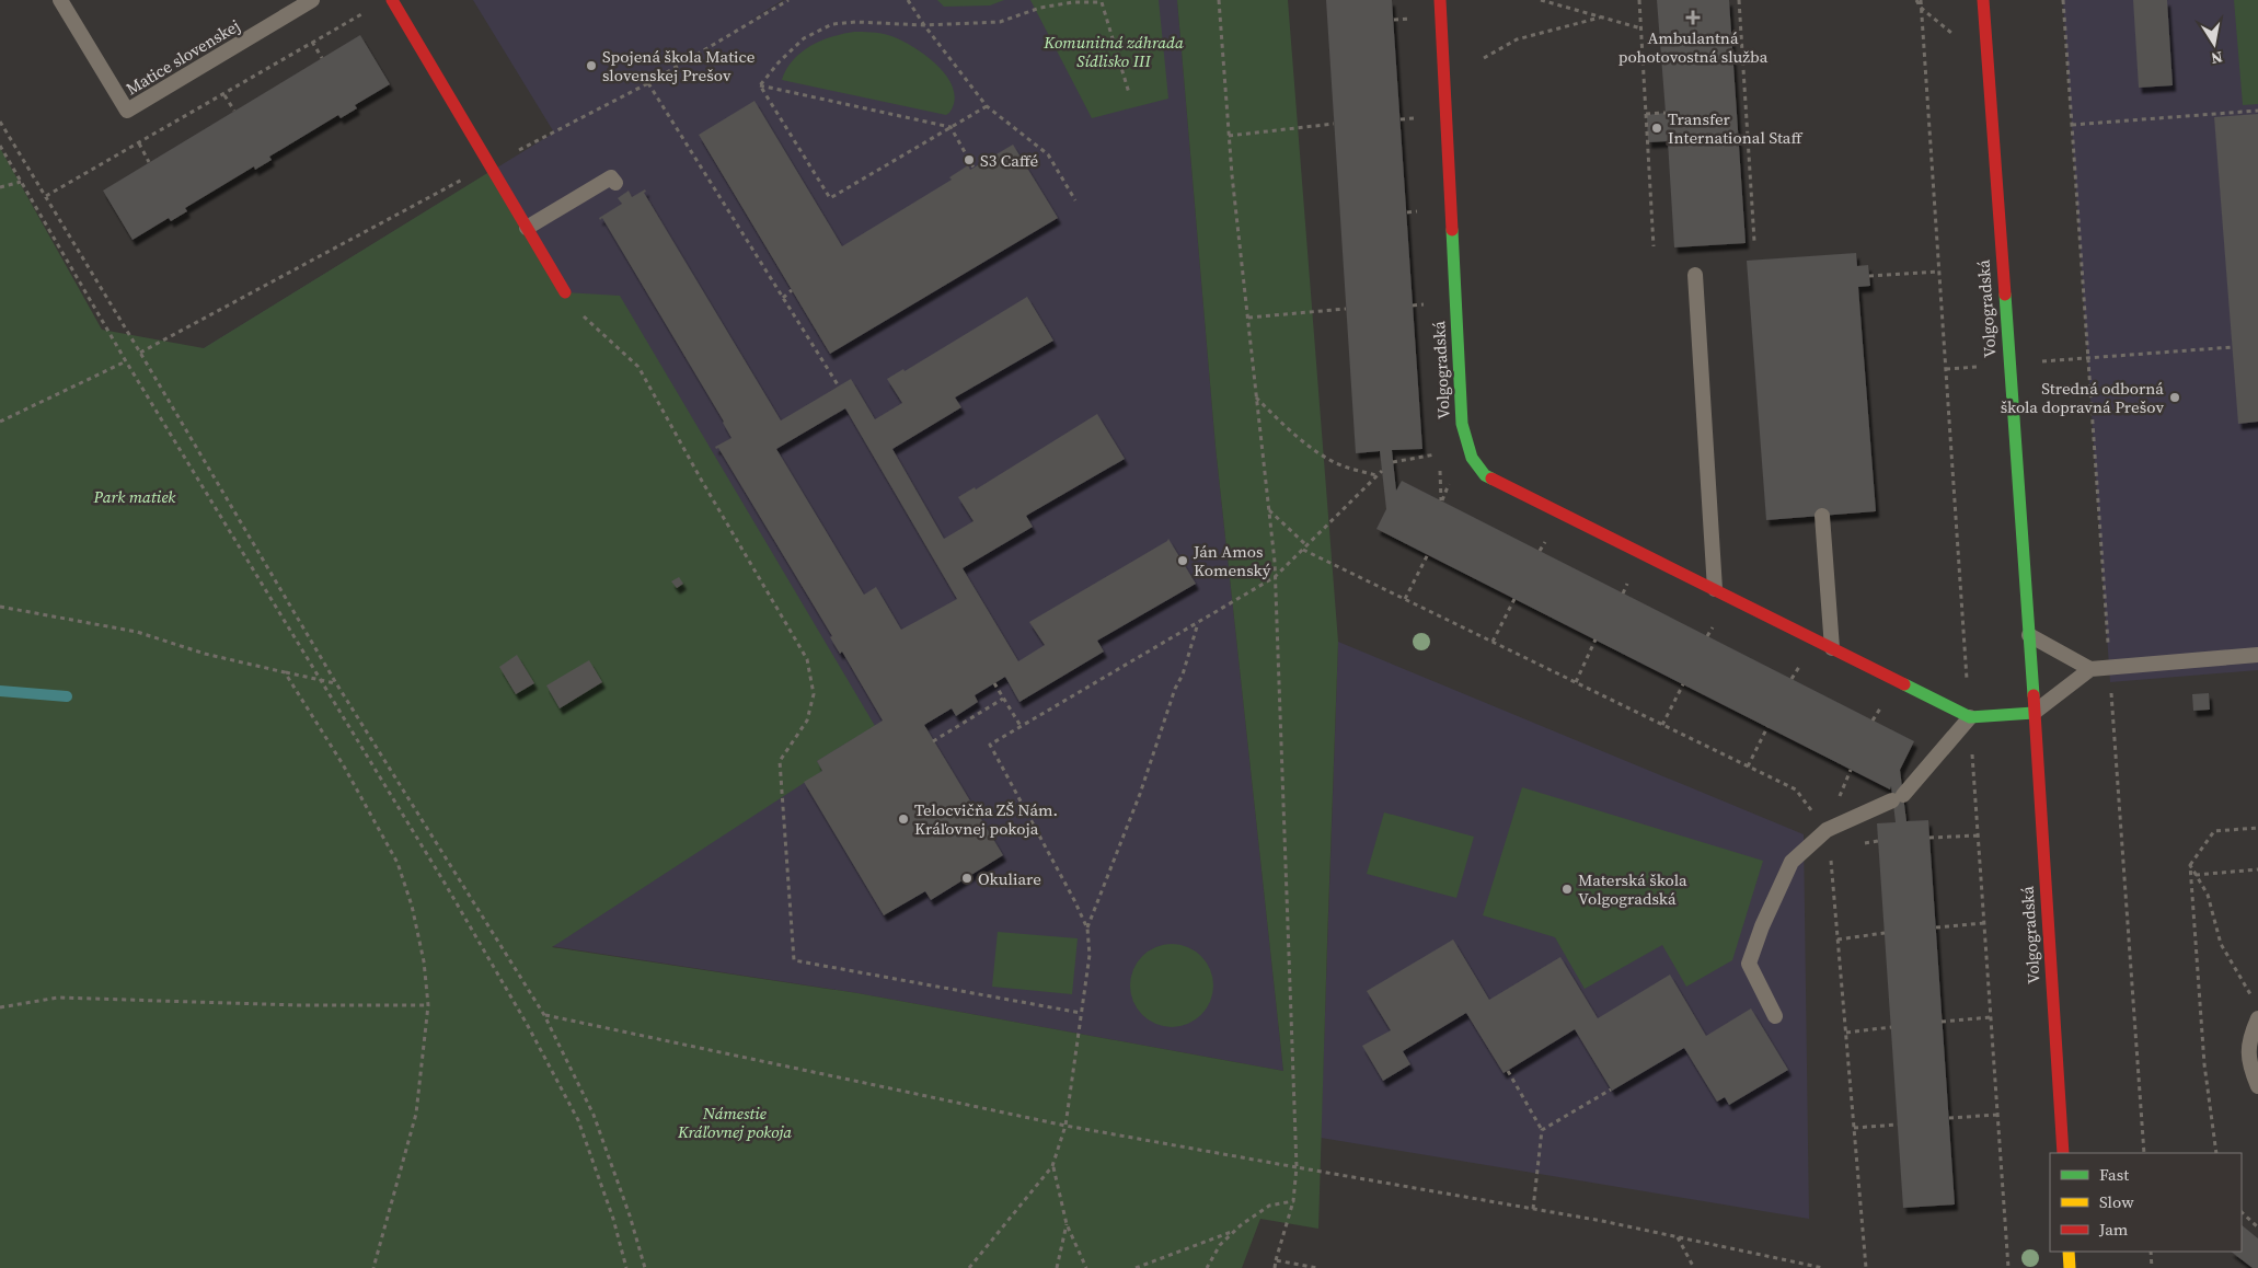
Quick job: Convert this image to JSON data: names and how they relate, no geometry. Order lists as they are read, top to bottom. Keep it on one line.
{"streets":{"street":["Volgogradská"],"lane":["Matice slovenskej"]},"parks":["Komunitná záhrada Sídlisko III","Park matiek","Námestie Kráľovnej pokoja"],"places":{"health":["Ambulantná pohotovostná služba"],"other":["Spojená škola Matice slovenskej Prešov","Transfer International Staff","S3 Caffé","Stredná odborná škola dopravná Prešov","Ján Amos Komenský","Telocvičňa ZŠ Nám. Kráľovnej pokoja","Okuliare","Materská škola Volgogradská"]},"legend":["Fast","Slow","Jam"],"north":"bottom"}
